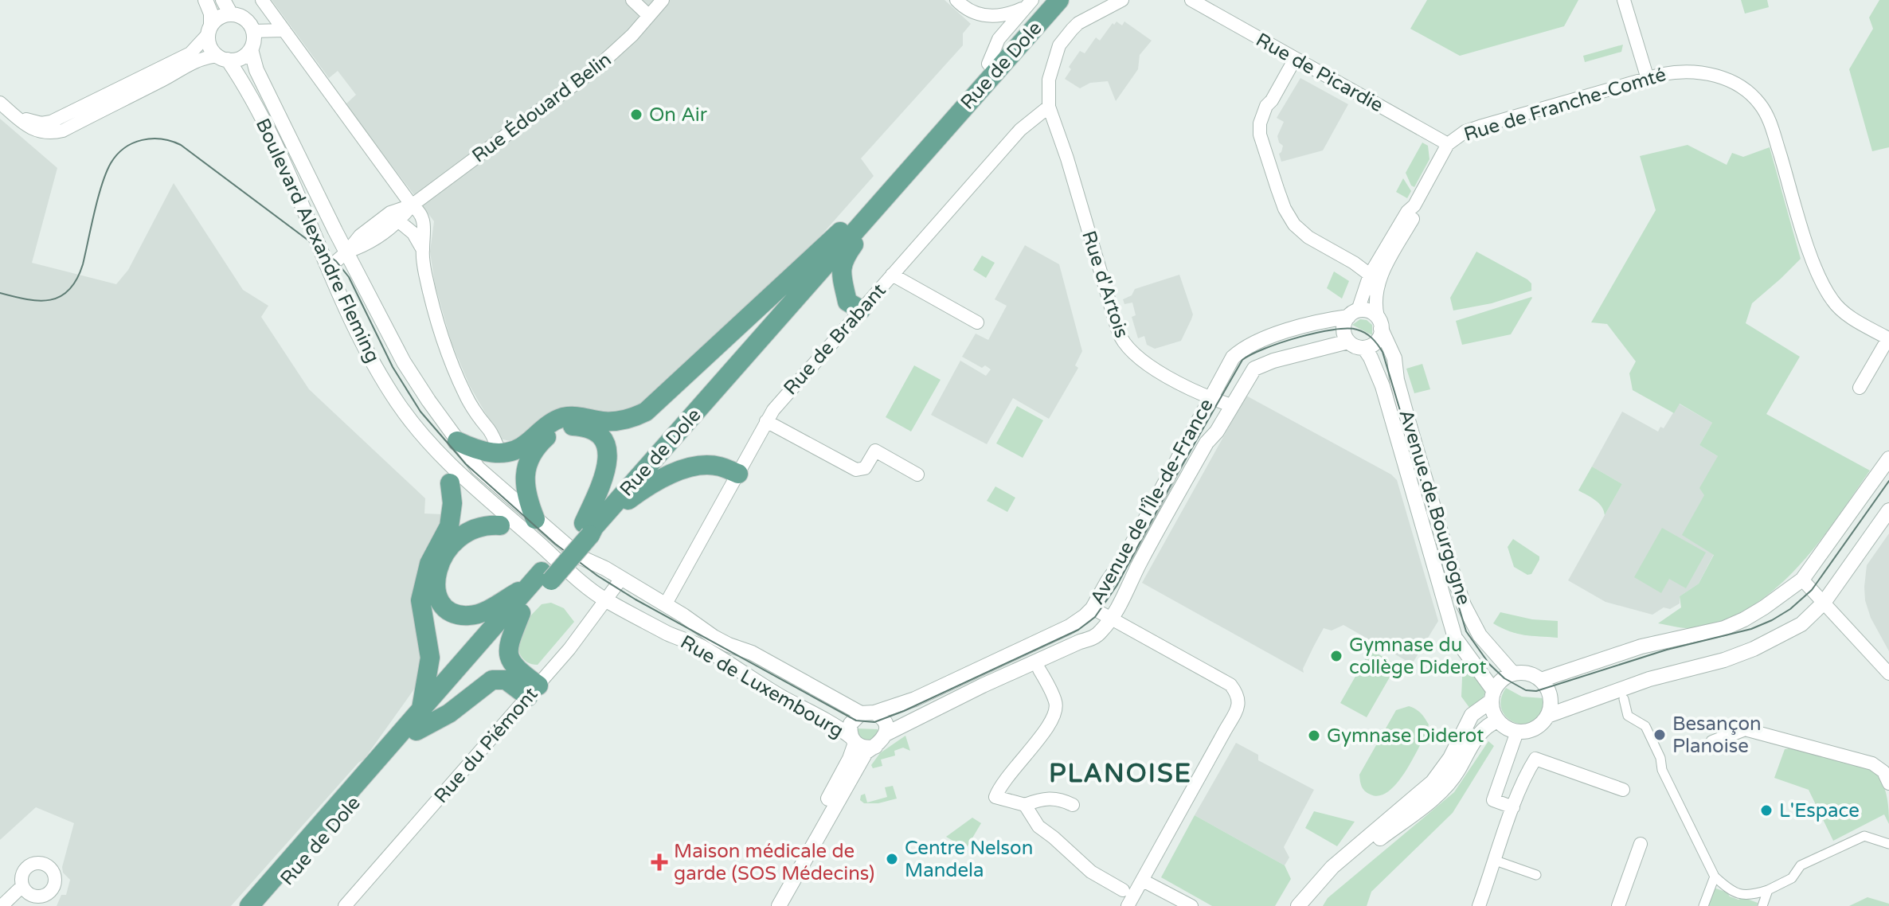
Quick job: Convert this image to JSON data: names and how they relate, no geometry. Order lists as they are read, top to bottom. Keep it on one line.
{"streets":{"main road":["Rue de Dole"],"street":["Rue de Picardie","Rue de Franche-Comté","Rue Édouard Belin","Boulevard Alexandre Fleming","Rue d'Artois","Rue de Brabant","Avenue de l’Île-de-France","Avenue de Bourgogne","Rue de Luxembourg","Rue du Piémont"]},"crossings":[["Rue de Picardie","Rue de Franche-Comté"],["Rue de Picardie","Avenue de Bourgogne"],["Rue de Franche-Comté","Avenue de Bourgogne"],["Rue Édouard Belin","Boulevard Alexandre Fleming"],["Boulevard Alexandre Fleming","Rue de Luxembourg"],["Boulevard Alexandre Fleming","Rue du Piémont"],["Rue d'Artois","Rue de Brabant"],["Rue d'Artois","Avenue de l’Île-de-France"],["Rue de Brabant","Rue de Luxembourg"],["Avenue de l’Île-de-France","Avenue de Bourgogne"],["Avenue de l’Île-de-France","Rue de Luxembourg"],["Rue de Luxembourg","Rue du Piémont"]],"districts":["PLANOISE"],"places":{"other":["On Air","Gymnase du collège Diderot","Besançon Planoise","Gymnase Diderot","L'Espace","Centre Nelson Mandela"],"health":["Maison médicale de garde (SOS Médecins)"]}}
